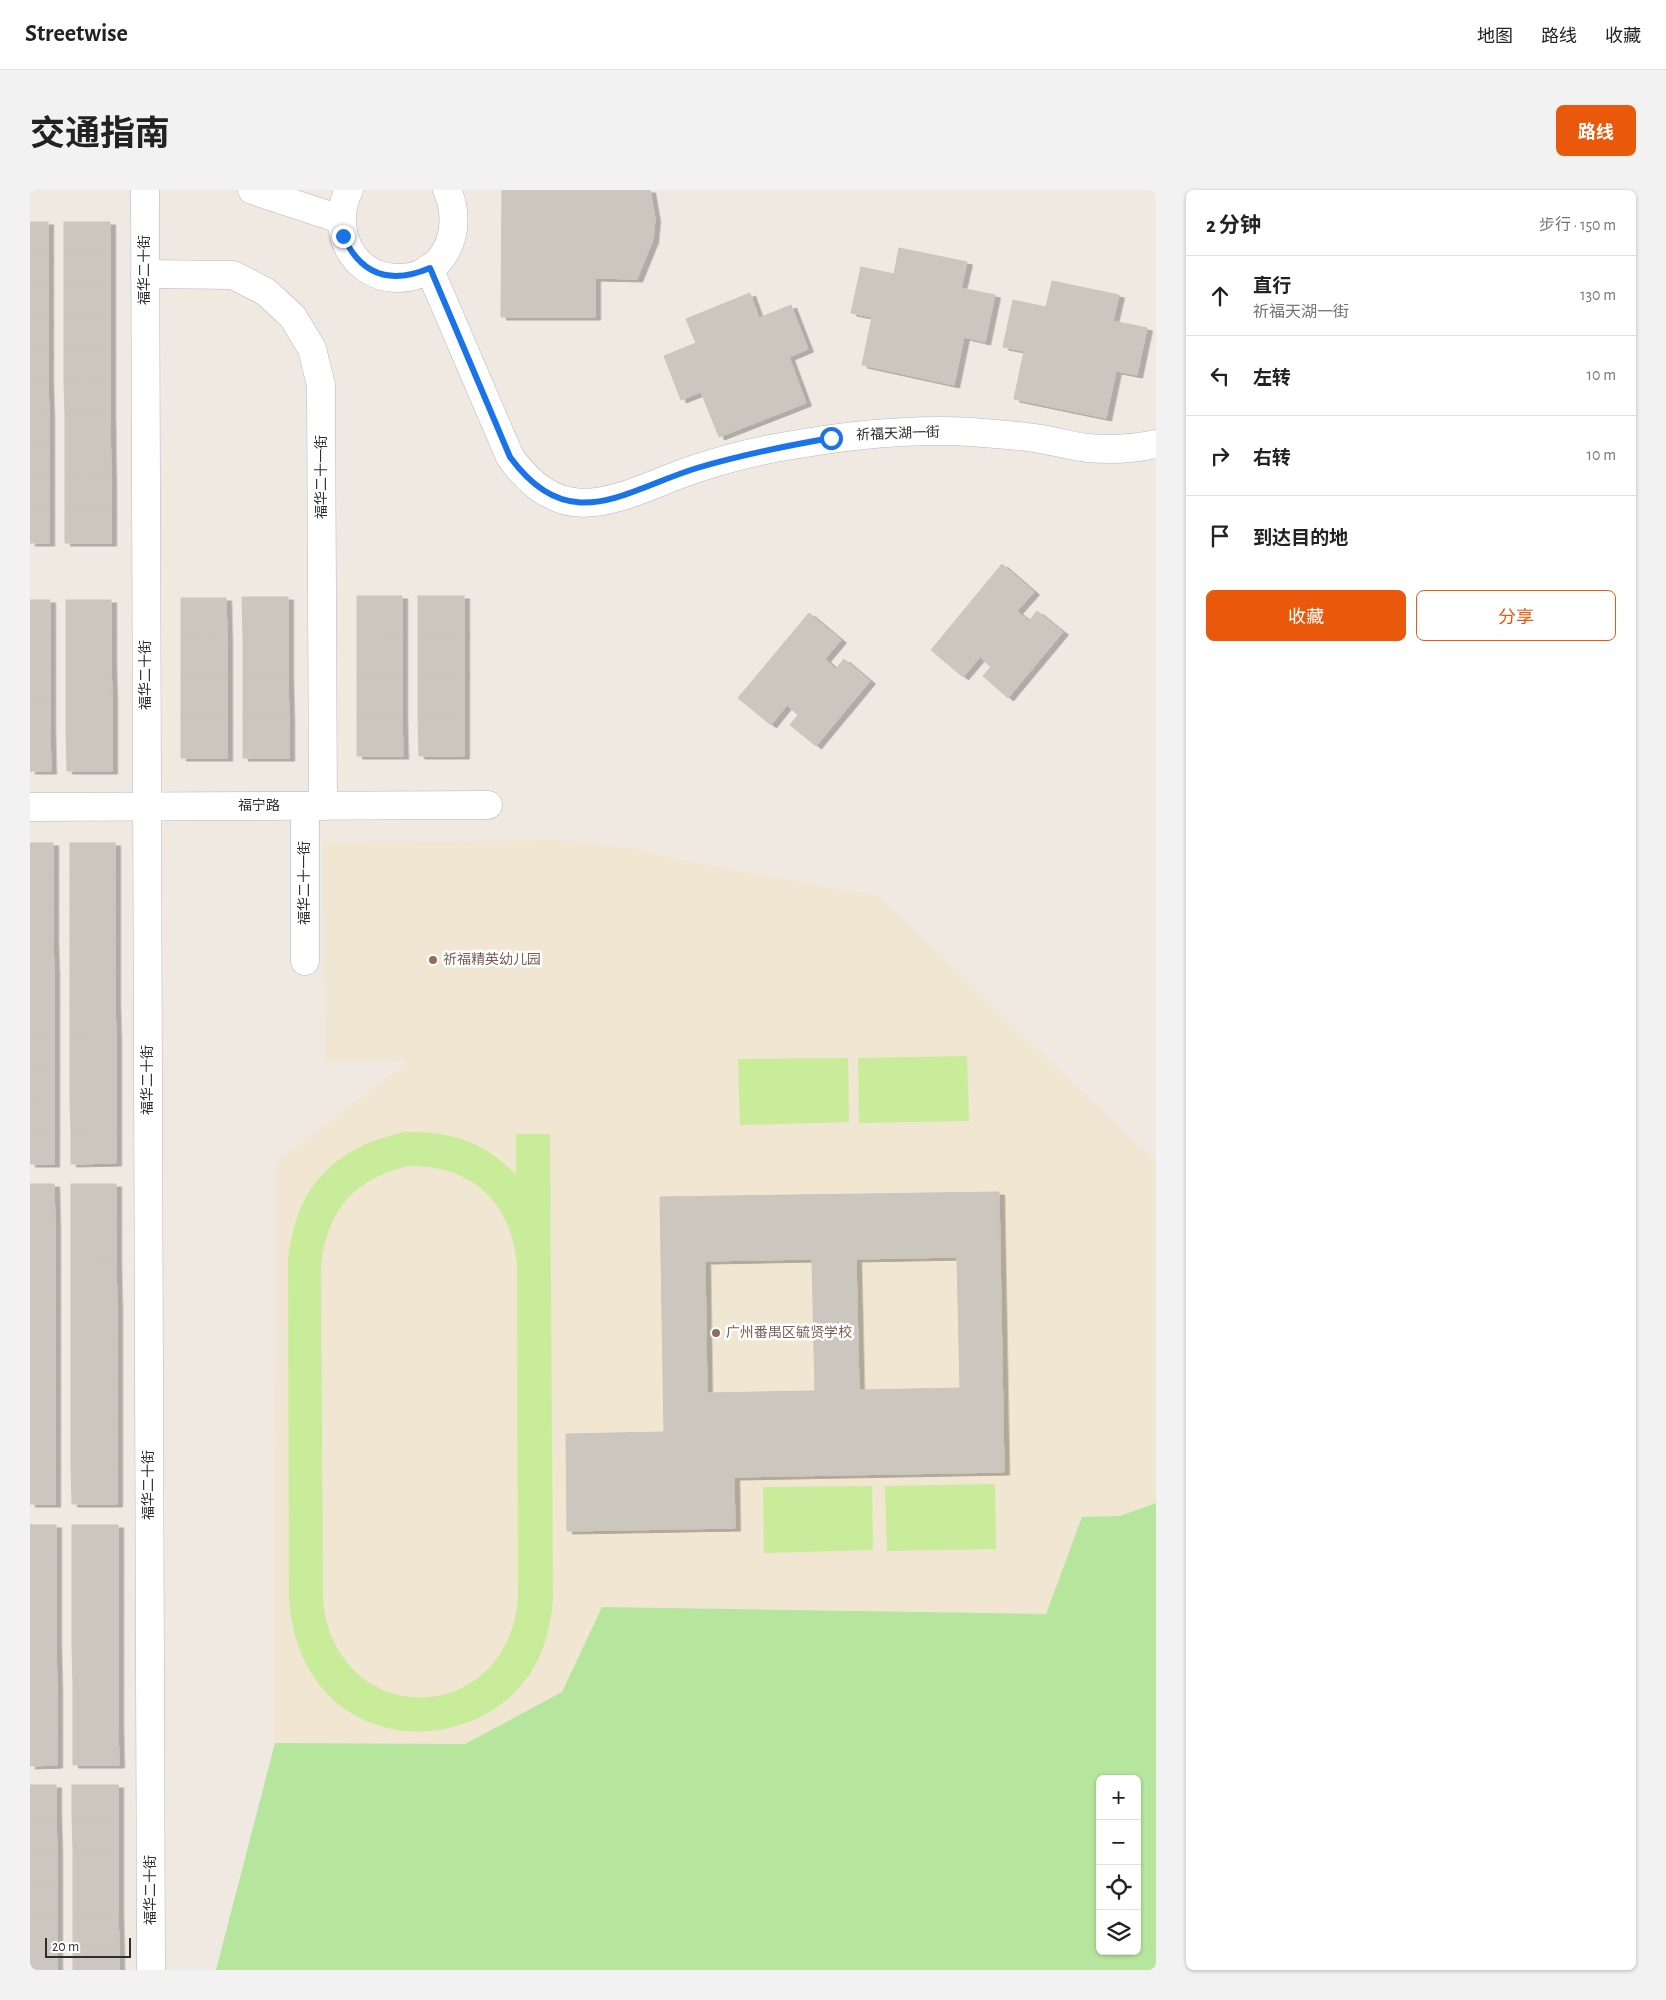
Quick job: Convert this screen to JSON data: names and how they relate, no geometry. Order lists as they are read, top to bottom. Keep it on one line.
{"streets":{"street":["福华二十街","祈福天湖一街","福华二十一街","福宁路"]},"crossings":[["福华二十街","福华二十一街"],["福华二十街","福宁路"],["福华二十一街","福宁路"]],"places":["祈福精英幼儿园","广州番禺区毓贤学校"],"scale_bar":"20 m","page":{"header":"Streetwise","nav":["地图","路线","收藏"],"title":"交通指南","buttons":["路线",["收藏","分享"]],"heading":["2 分钟","步行 · 150 m"],"list":[["直行","祈福天湖一街","130 m"],["左转","10 m"],["右转","10 m"],"到达目的地"],"map_buttons":["+","−"],"scale":"20 m"}}
